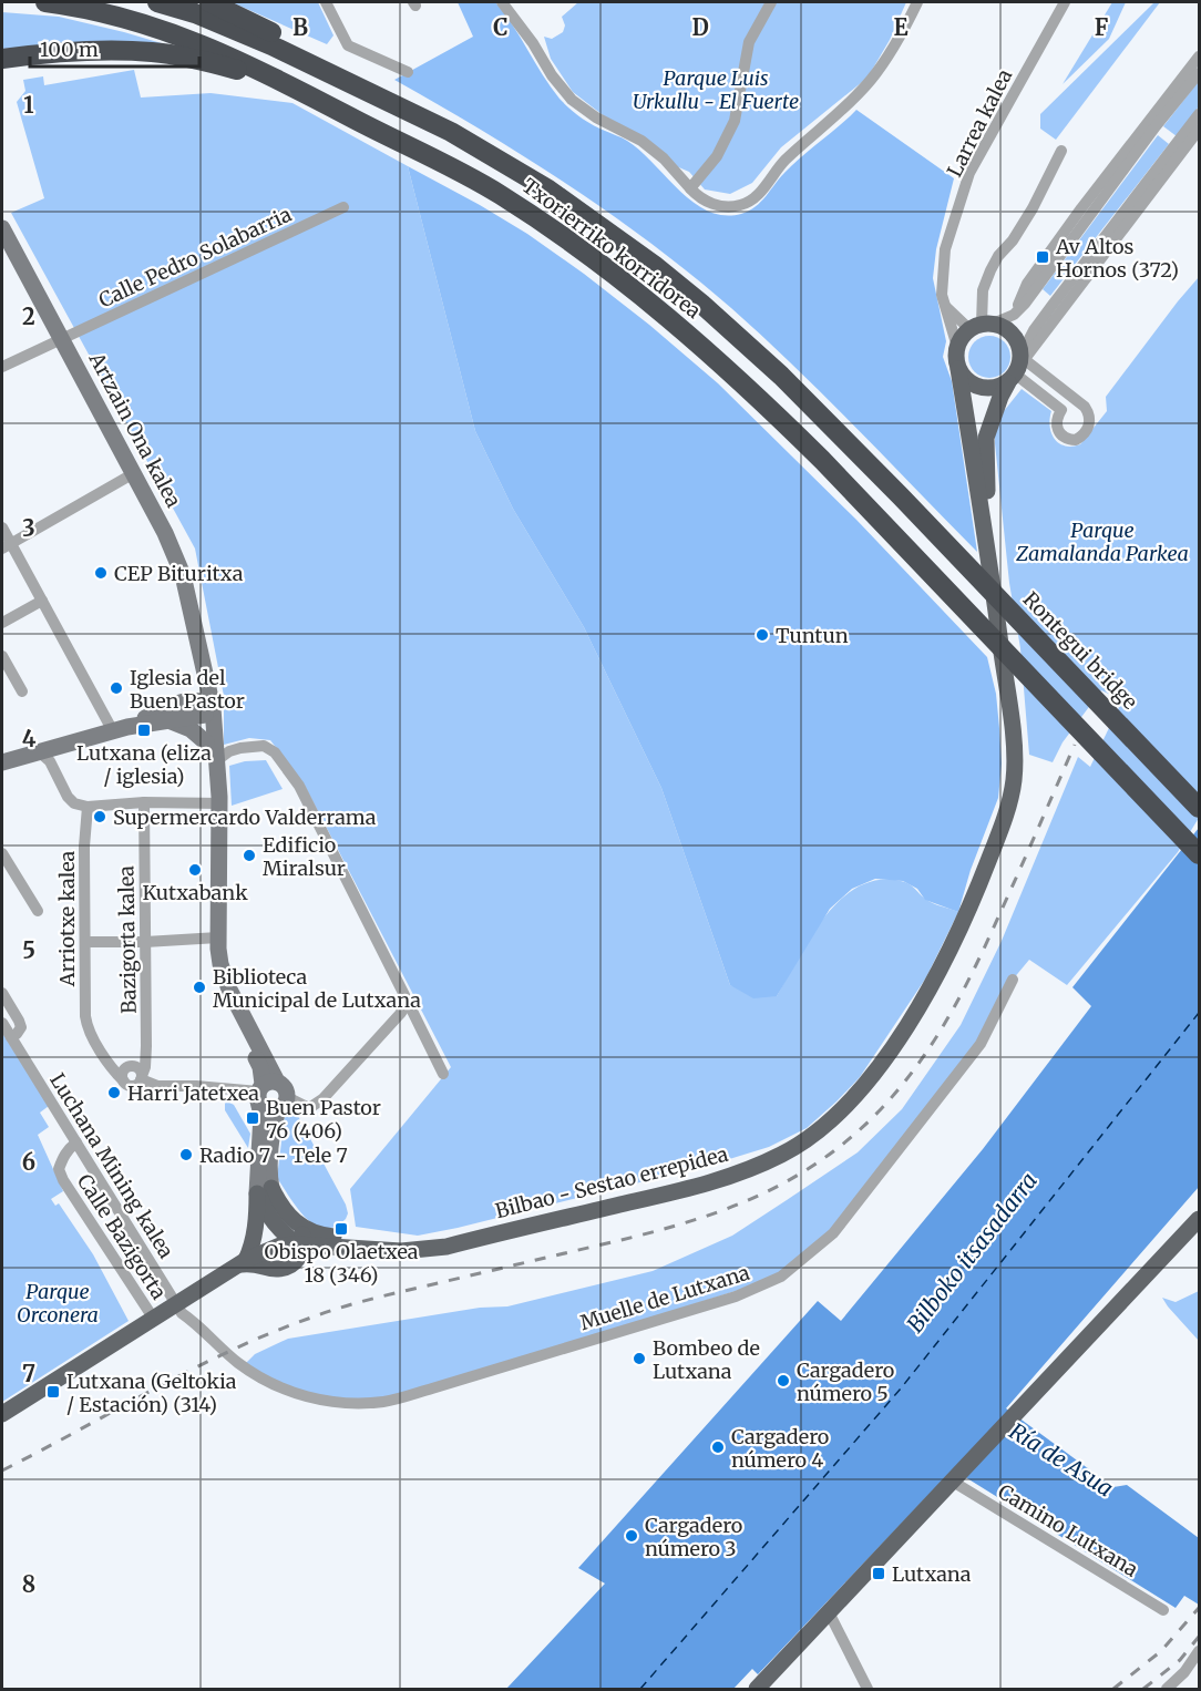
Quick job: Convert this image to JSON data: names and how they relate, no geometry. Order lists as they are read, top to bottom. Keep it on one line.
{"streets":{"highway":["Txorierriko korridorea","Rontegui bridge"],"main road":["Artzain Ona kalea","Bilbao - Sestao errepidea"],"street":["Larrea kalea","Calle Pedro Solabarria","Arriotxe kalea","Bazigorta kalea","Luchana Mining kalea","Calle Bazigorta","Muelle de Lutxana","Camino Lutxana"]},"crossings":[["Larrea kalea","Bilbao - Sestao errepidea"],["Txorierriko korridorea","Rontegui bridge"],["Calle Pedro Solabarria","Artzain Ona kalea"],["Arriotxe kalea","Bazigorta kalea"],["Luchana Mining kalea","Calle Bazigorta"],["Luchana Mining kalea","Muelle de Lutxana"]],"water":["Bilboko itsasadarra","Ría de Asua"],"parks":["Parque Luis Urkullu - El Fuerte","Parque Zamalanda Parkea","Parque Orconera"],"places":{"transit":["Av Altos Hornos (372)","Lutxana (eliza / iglesia)","Buen Pastor 76 (406)","Obispo Olaetxea 18 (346)","Lutxana (Geltokia / Estación) (314)","Lutxana"],"other":["CEP Bituritxa","Tuntun","Iglesia del Buen Pastor","Supermercardo Valderrama","Edificio Miralsur","Kutxabank","Biblioteca Municipal de Lutxana","Harri Jatetxea","Radio 7 - Tele 7","Bombeo de Lutxana","Cargadero número 5","Cargadero número 4","Cargadero número 3"]},"scale_bar":"100 m","grid":{"columns":["B","C","D","E","F"],"rows":["1","2","3","4","5","6","7","8"]}}
